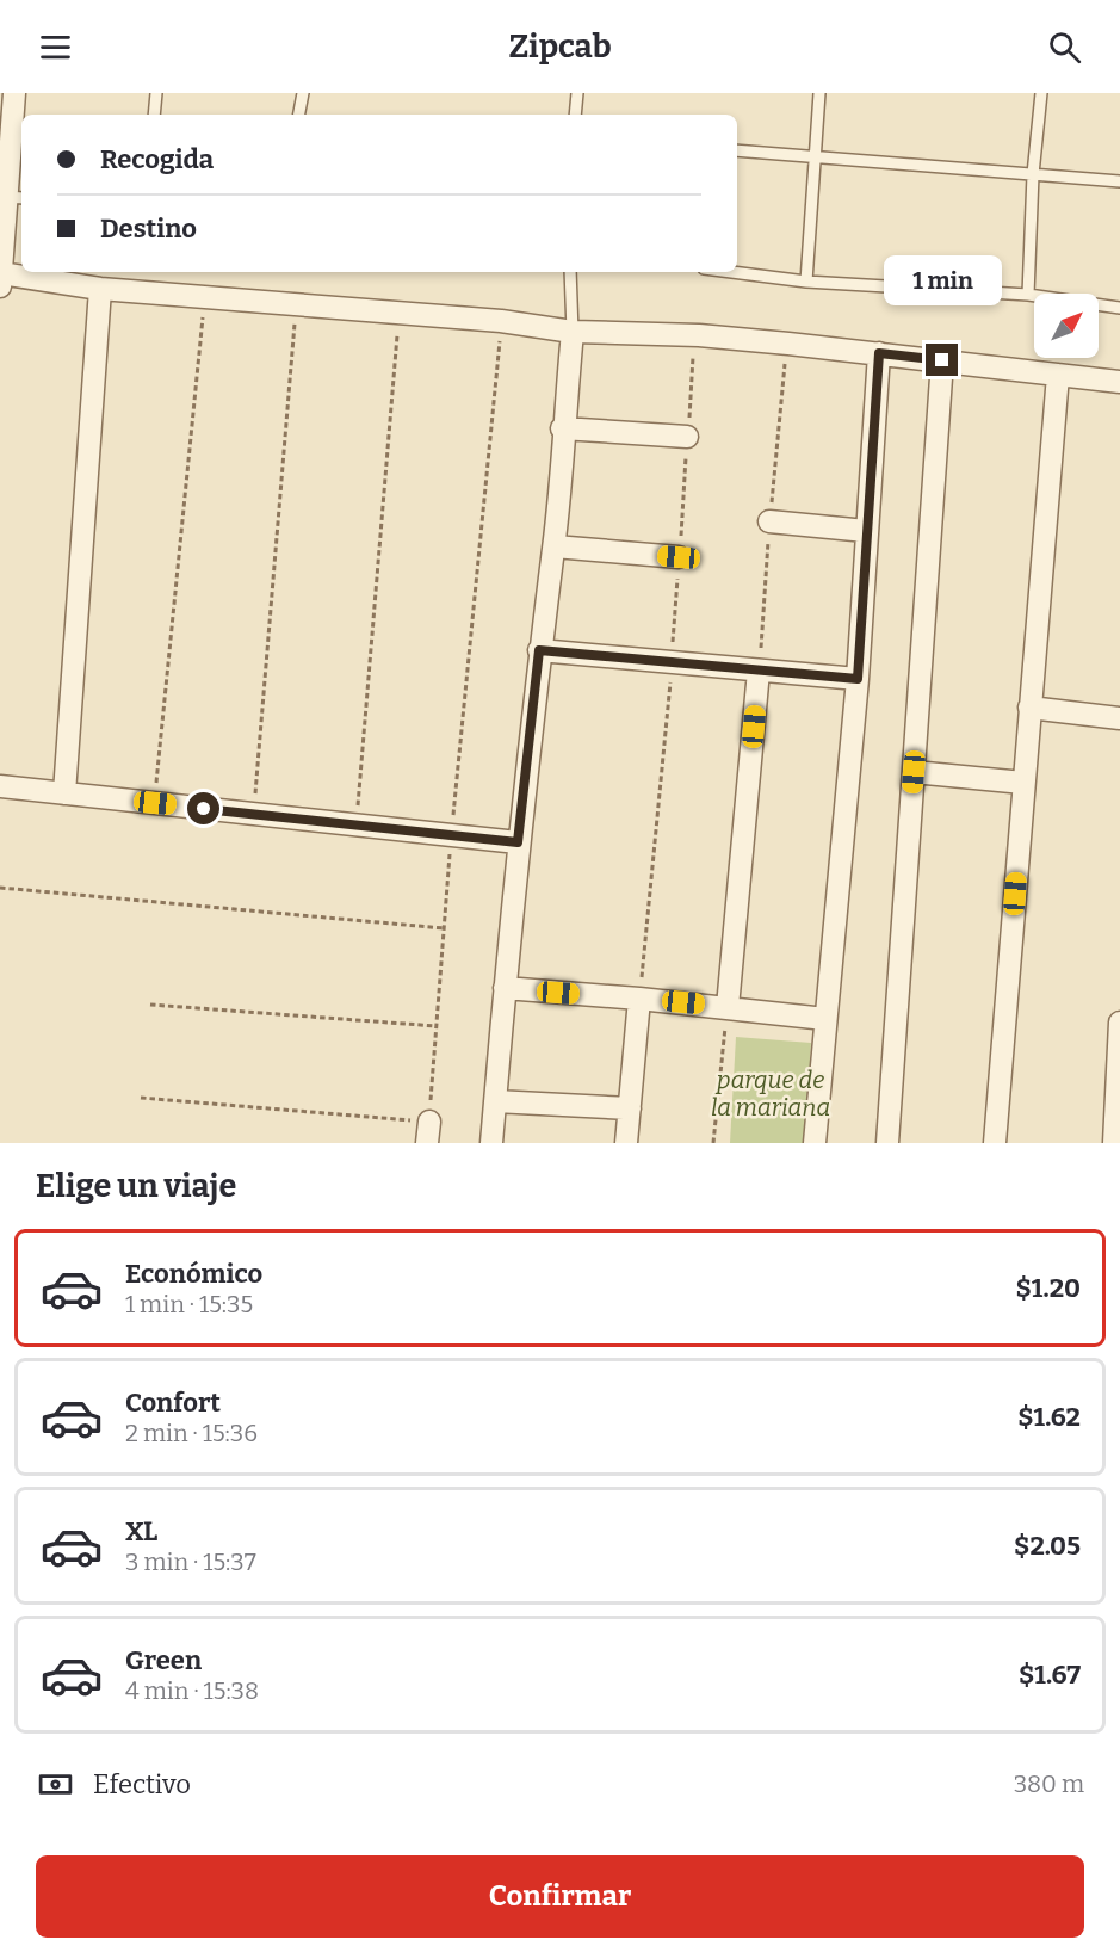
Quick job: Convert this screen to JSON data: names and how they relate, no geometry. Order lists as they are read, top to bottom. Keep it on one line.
{"parks":["parque de la mariana"],"north":"top right","page":{"header":"Zipcab","banner":["Recogida","Destino"],"bubble":"1 min","heading":"Elige un viaje","list":[{"name":"Económico","note":"1 min · 15:35","value":"$1.20"},{"name":"Confort","note":"2 min · 15:36","value":"$1.62"},{"name":"XL","note":"3 min · 15:37","value":"$2.05"},{"name":"Green","note":"4 min · 15:38","value":"$1.67"}],"pay":["Efectivo","380 m"],"buttons":"Confirmar"}}
